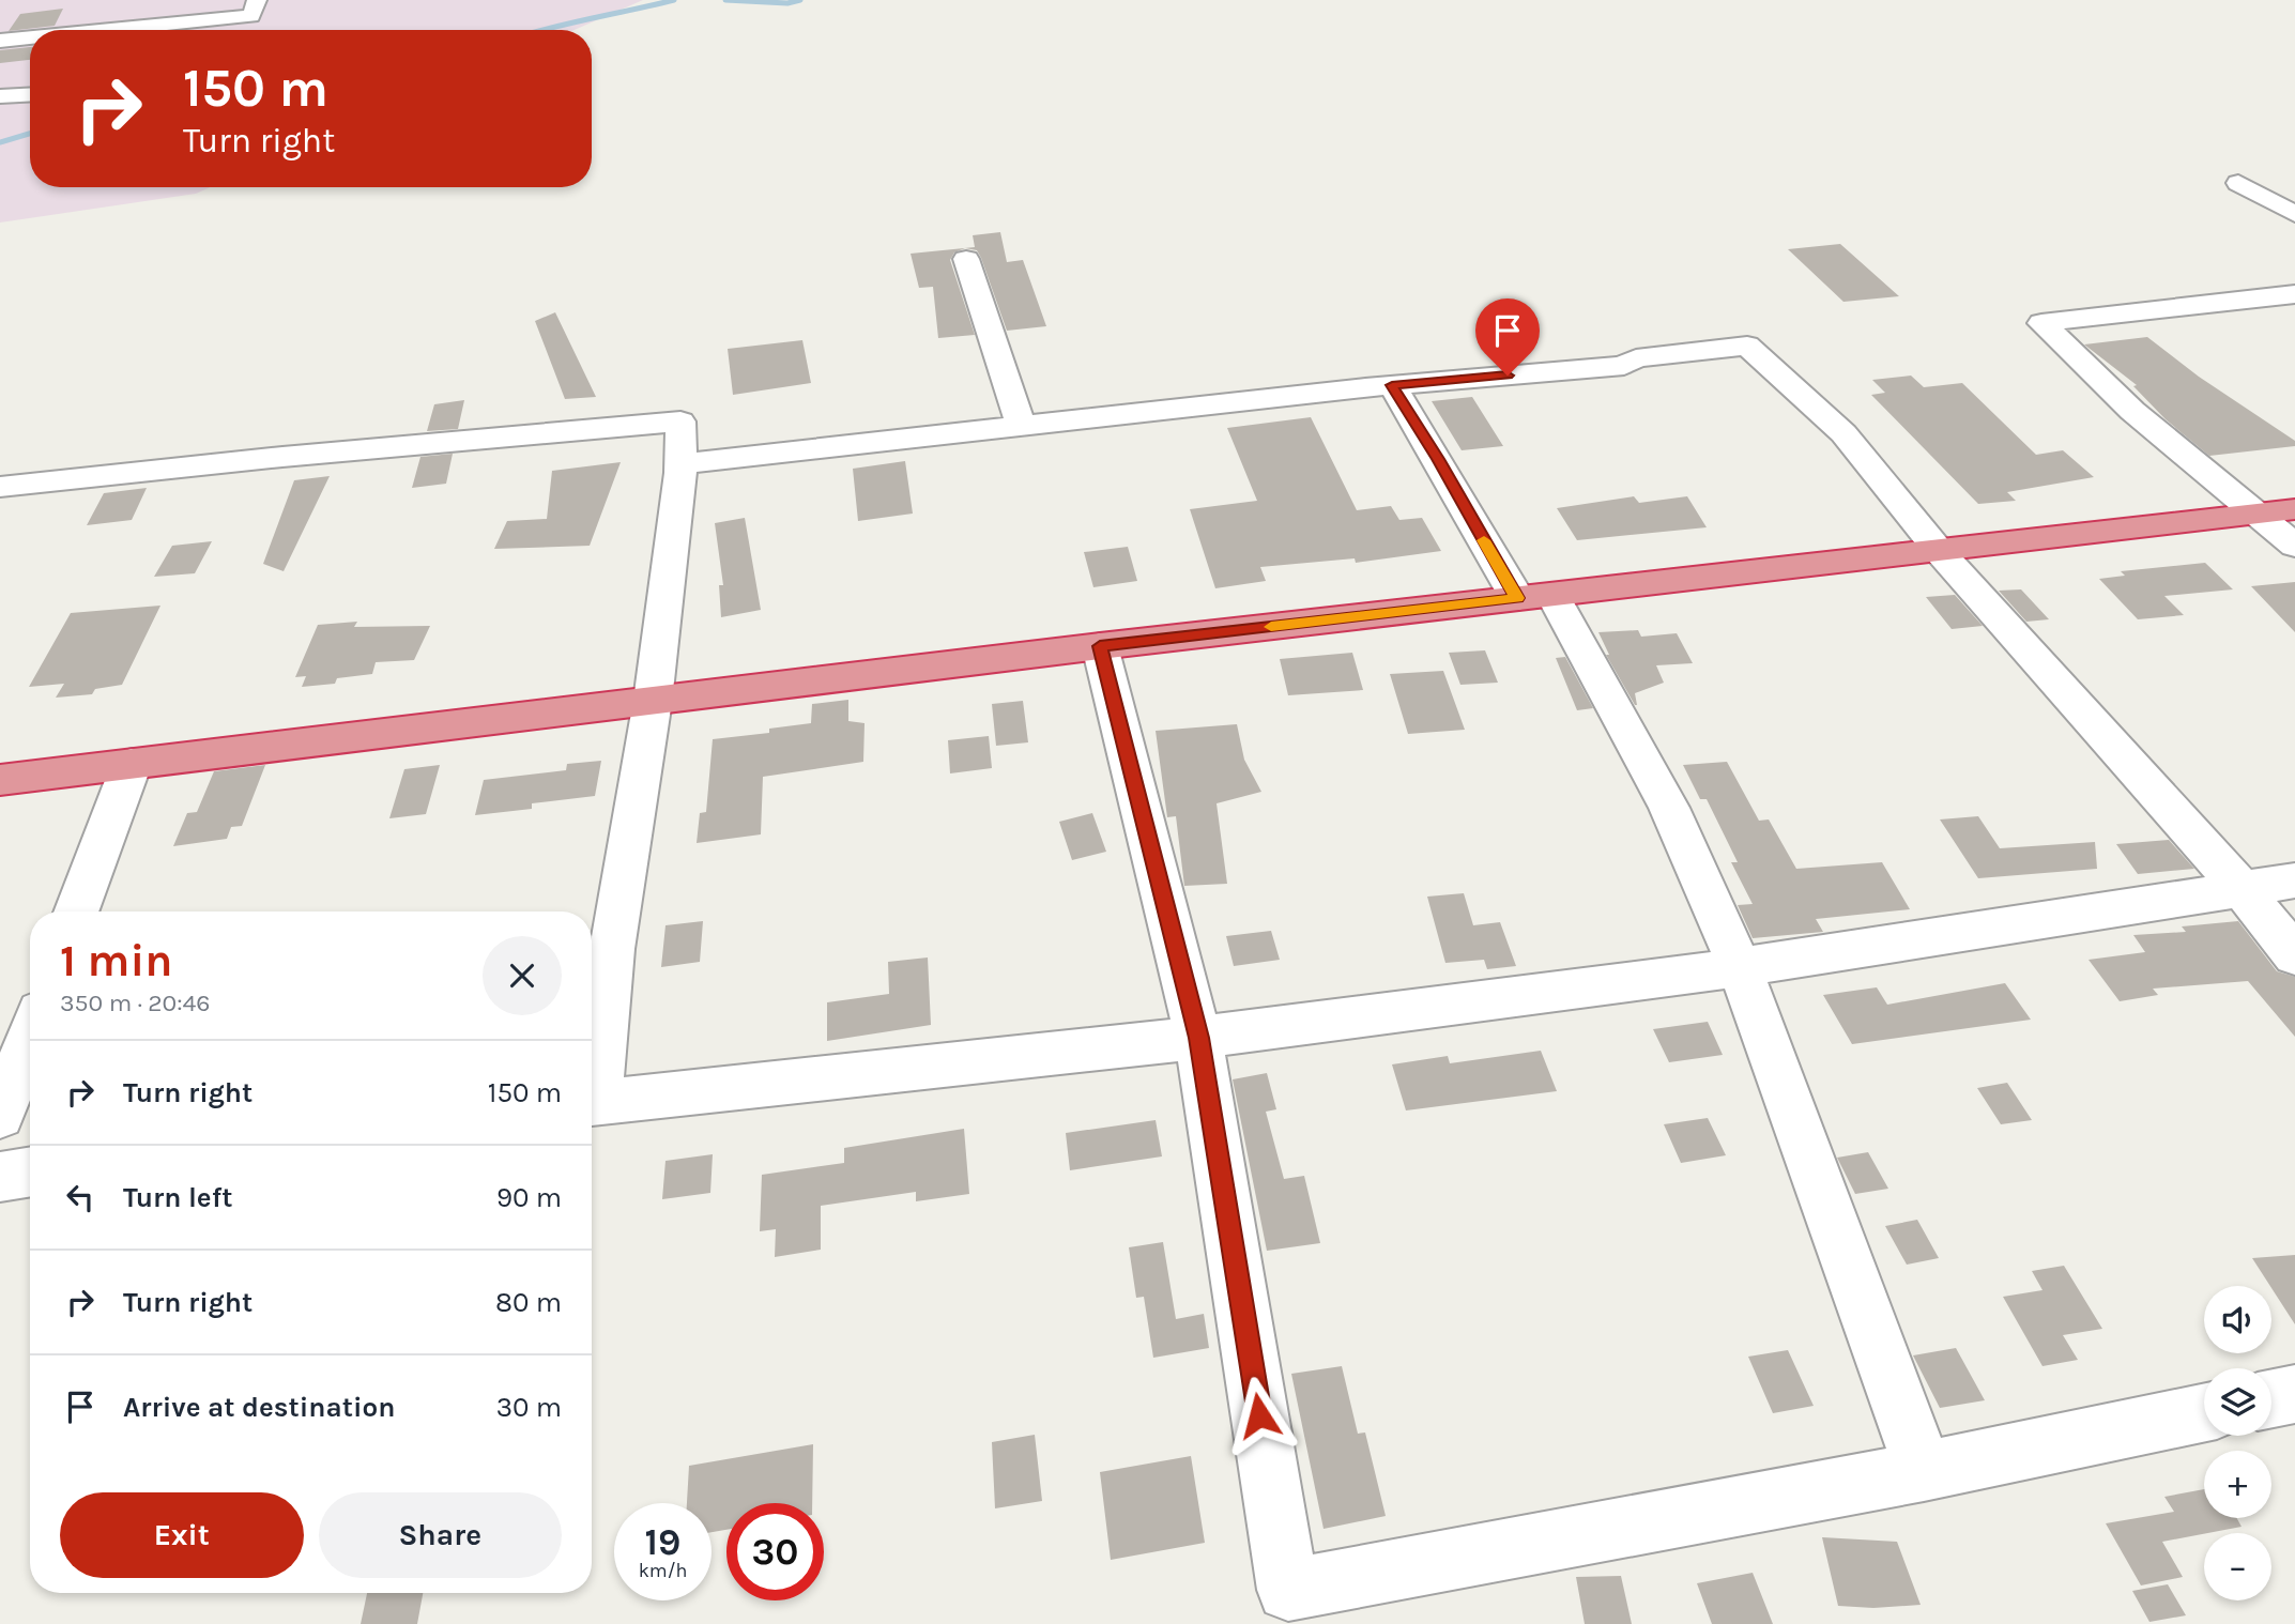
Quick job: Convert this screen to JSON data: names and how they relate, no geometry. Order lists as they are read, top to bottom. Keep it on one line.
{"page":{"turn":["150 m","Turn right"],"heading":["1 min","350 m · 20:46"],"list":[{"name":"Turn right","value":"150 m"},{"name":"Turn left","value":"90 m"},{"name":"Turn right","value":"80 m"},{"name":"Arrive at destination","value":"30 m"}],"map_buttons":["+","−"],"buttons":["Exit","Share"],"speed":"19 km/h","limit":"30"}}
